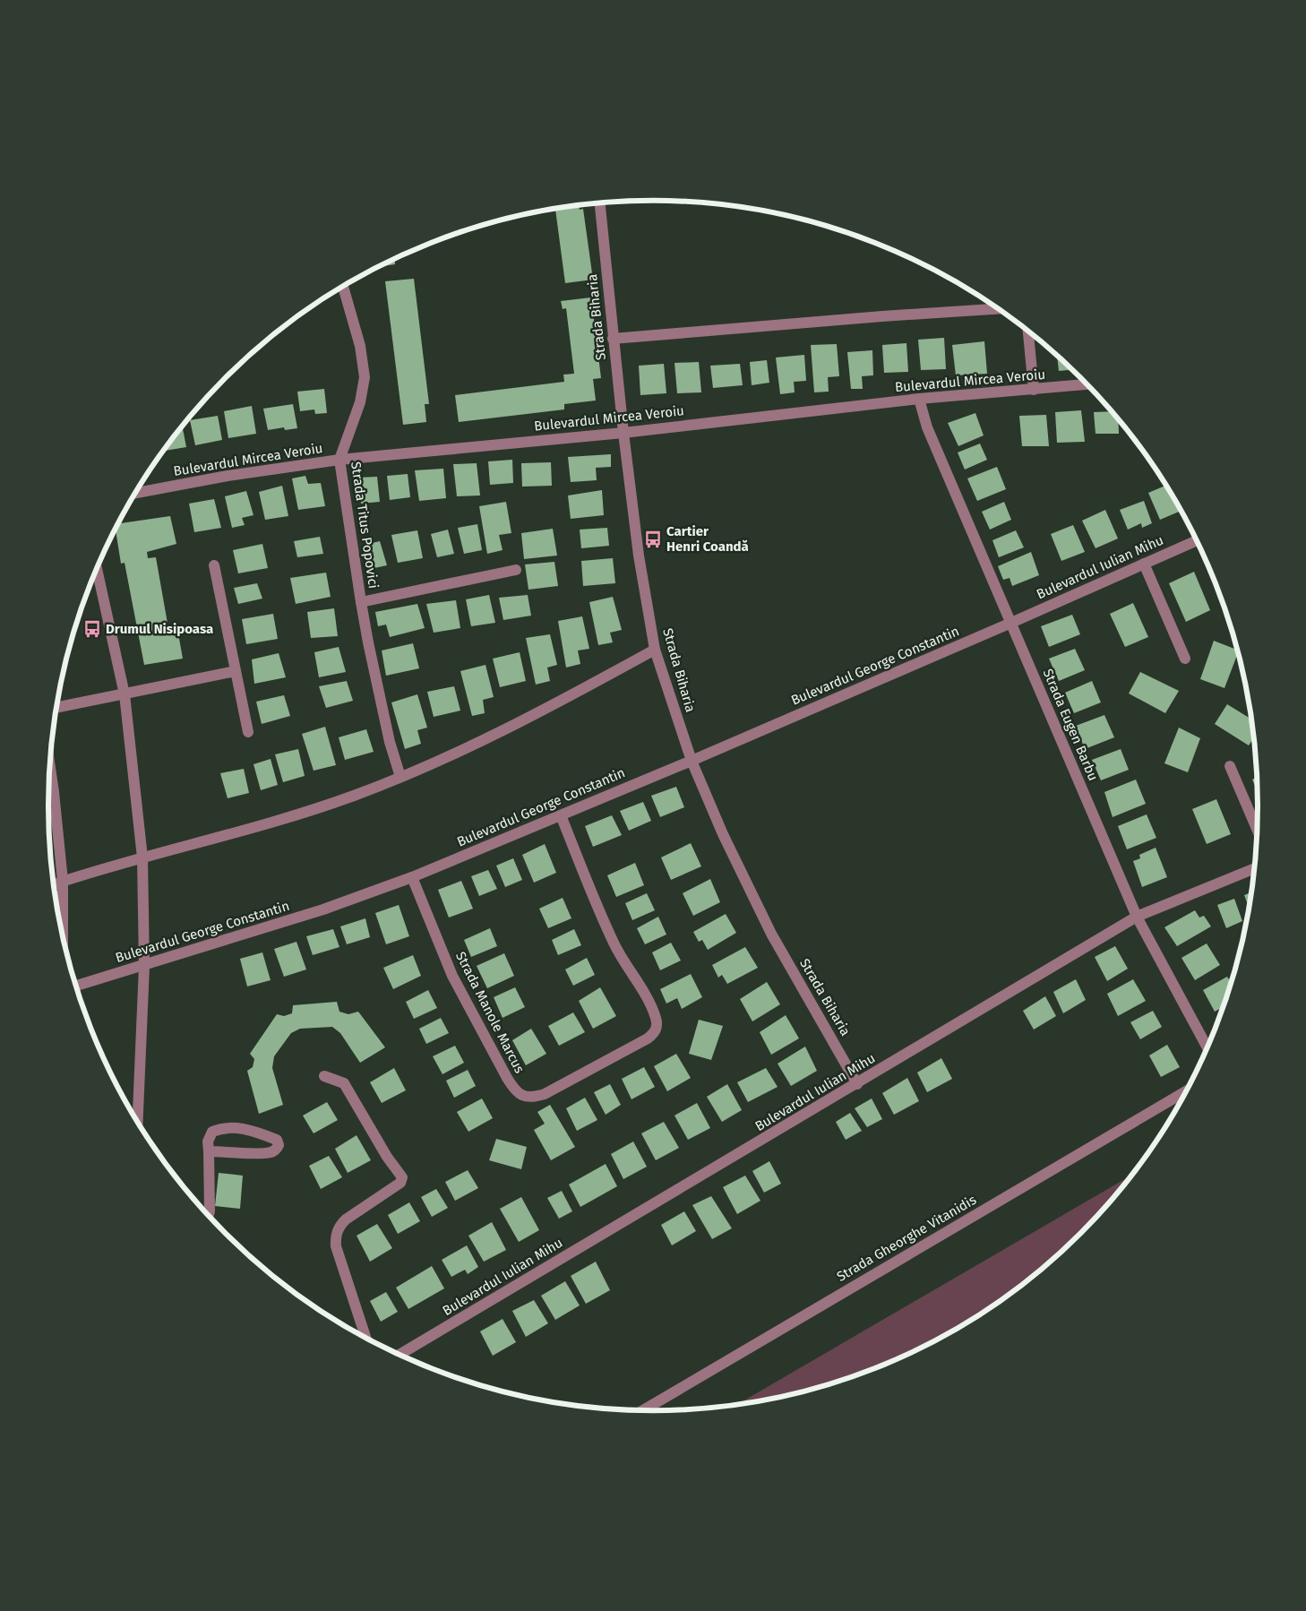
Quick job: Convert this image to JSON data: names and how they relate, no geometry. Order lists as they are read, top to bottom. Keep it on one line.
{"streets":{"street":["Strada Biharia","Bulevardul Mircea Veroiu","Strada Titus Popovici","Bulevardul Iulian Mihu","Bulevardul George Constantin","Strada Eugen Barbu","Strada Manole Marcus","Strada Gheorghe Vitanidis"]},"crossings":[["Strada Biharia","Bulevardul Mircea Veroiu"],["Strada Biharia","Bulevardul Iulian Mihu"],["Strada Biharia","Bulevardul George Constantin"],["Bulevardul Mircea Veroiu","Strada Titus Popovici"],["Bulevardul Mircea Veroiu","Strada Eugen Barbu"],["Bulevardul Iulian Mihu","Bulevardul George Constantin"],["Bulevardul Iulian Mihu","Strada Eugen Barbu"],["Bulevardul George Constantin","Strada Eugen Barbu"],["Bulevardul George Constantin","Strada Manole Marcus"]],"places":{"bus stop":["Cartier Henri Coandă","Drumul Nisipoasa"]}}
